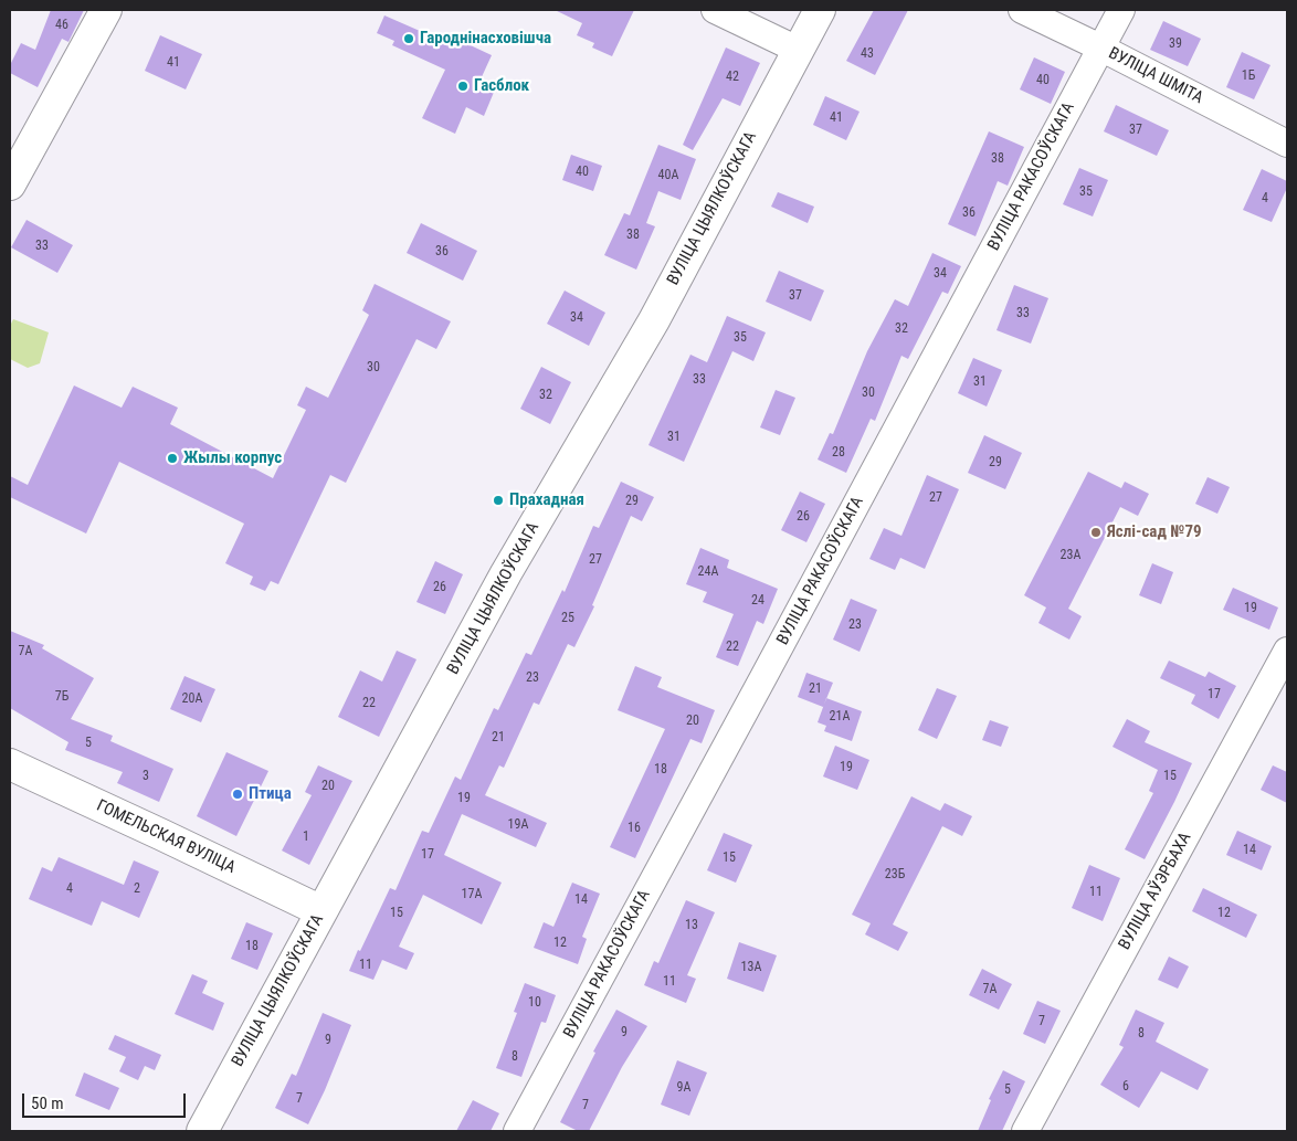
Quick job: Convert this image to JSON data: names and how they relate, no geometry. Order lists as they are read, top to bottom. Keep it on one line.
{"streets":{"street":["ВУЛІЦА ШМІТА","ВУЛІЦА РАКАСОЎСКАГА","ВУЛІЦА ЦЫЯЛКОЎСКАГА","ГОМЕЛЬСКАЯ ВУЛІЦА","ВУЛІЦА АЎЭРБАХА"]},"crossings":[["ВУЛІЦА ШМІТА","ВУЛІЦА РАКАСОЎСКАГА"],["ВУЛІЦА ЦЫЯЛКОЎСКАГА","ГОМЕЛЬСКАЯ ВУЛІЦА"]],"places":["Гароднінасховішча","Гасблок","Жылы корпус","Прахадная","Яслі-сад №79","Птица"],"house_numbers":["46","39","43","41","1Б","42","40","41","37","38","40","40А","35","4","36","38","33","36","34","37","33","34","32","35","30","33","31","30","32","31","28","29","27","29","26","23А","27","24А","26","24","19","25","23","22","7А","23","21","17","7Б","20А","22","21А","20","21","5","19","18","3","15","20","19","19А","16","1","14","17","15","23Б","4","2","11","17А","14","15","12","13","12","18","11","13А","11","7А","10","7","9","8","9","8","6","9А","5","7","7"],"scale_bar":"50 m"}
